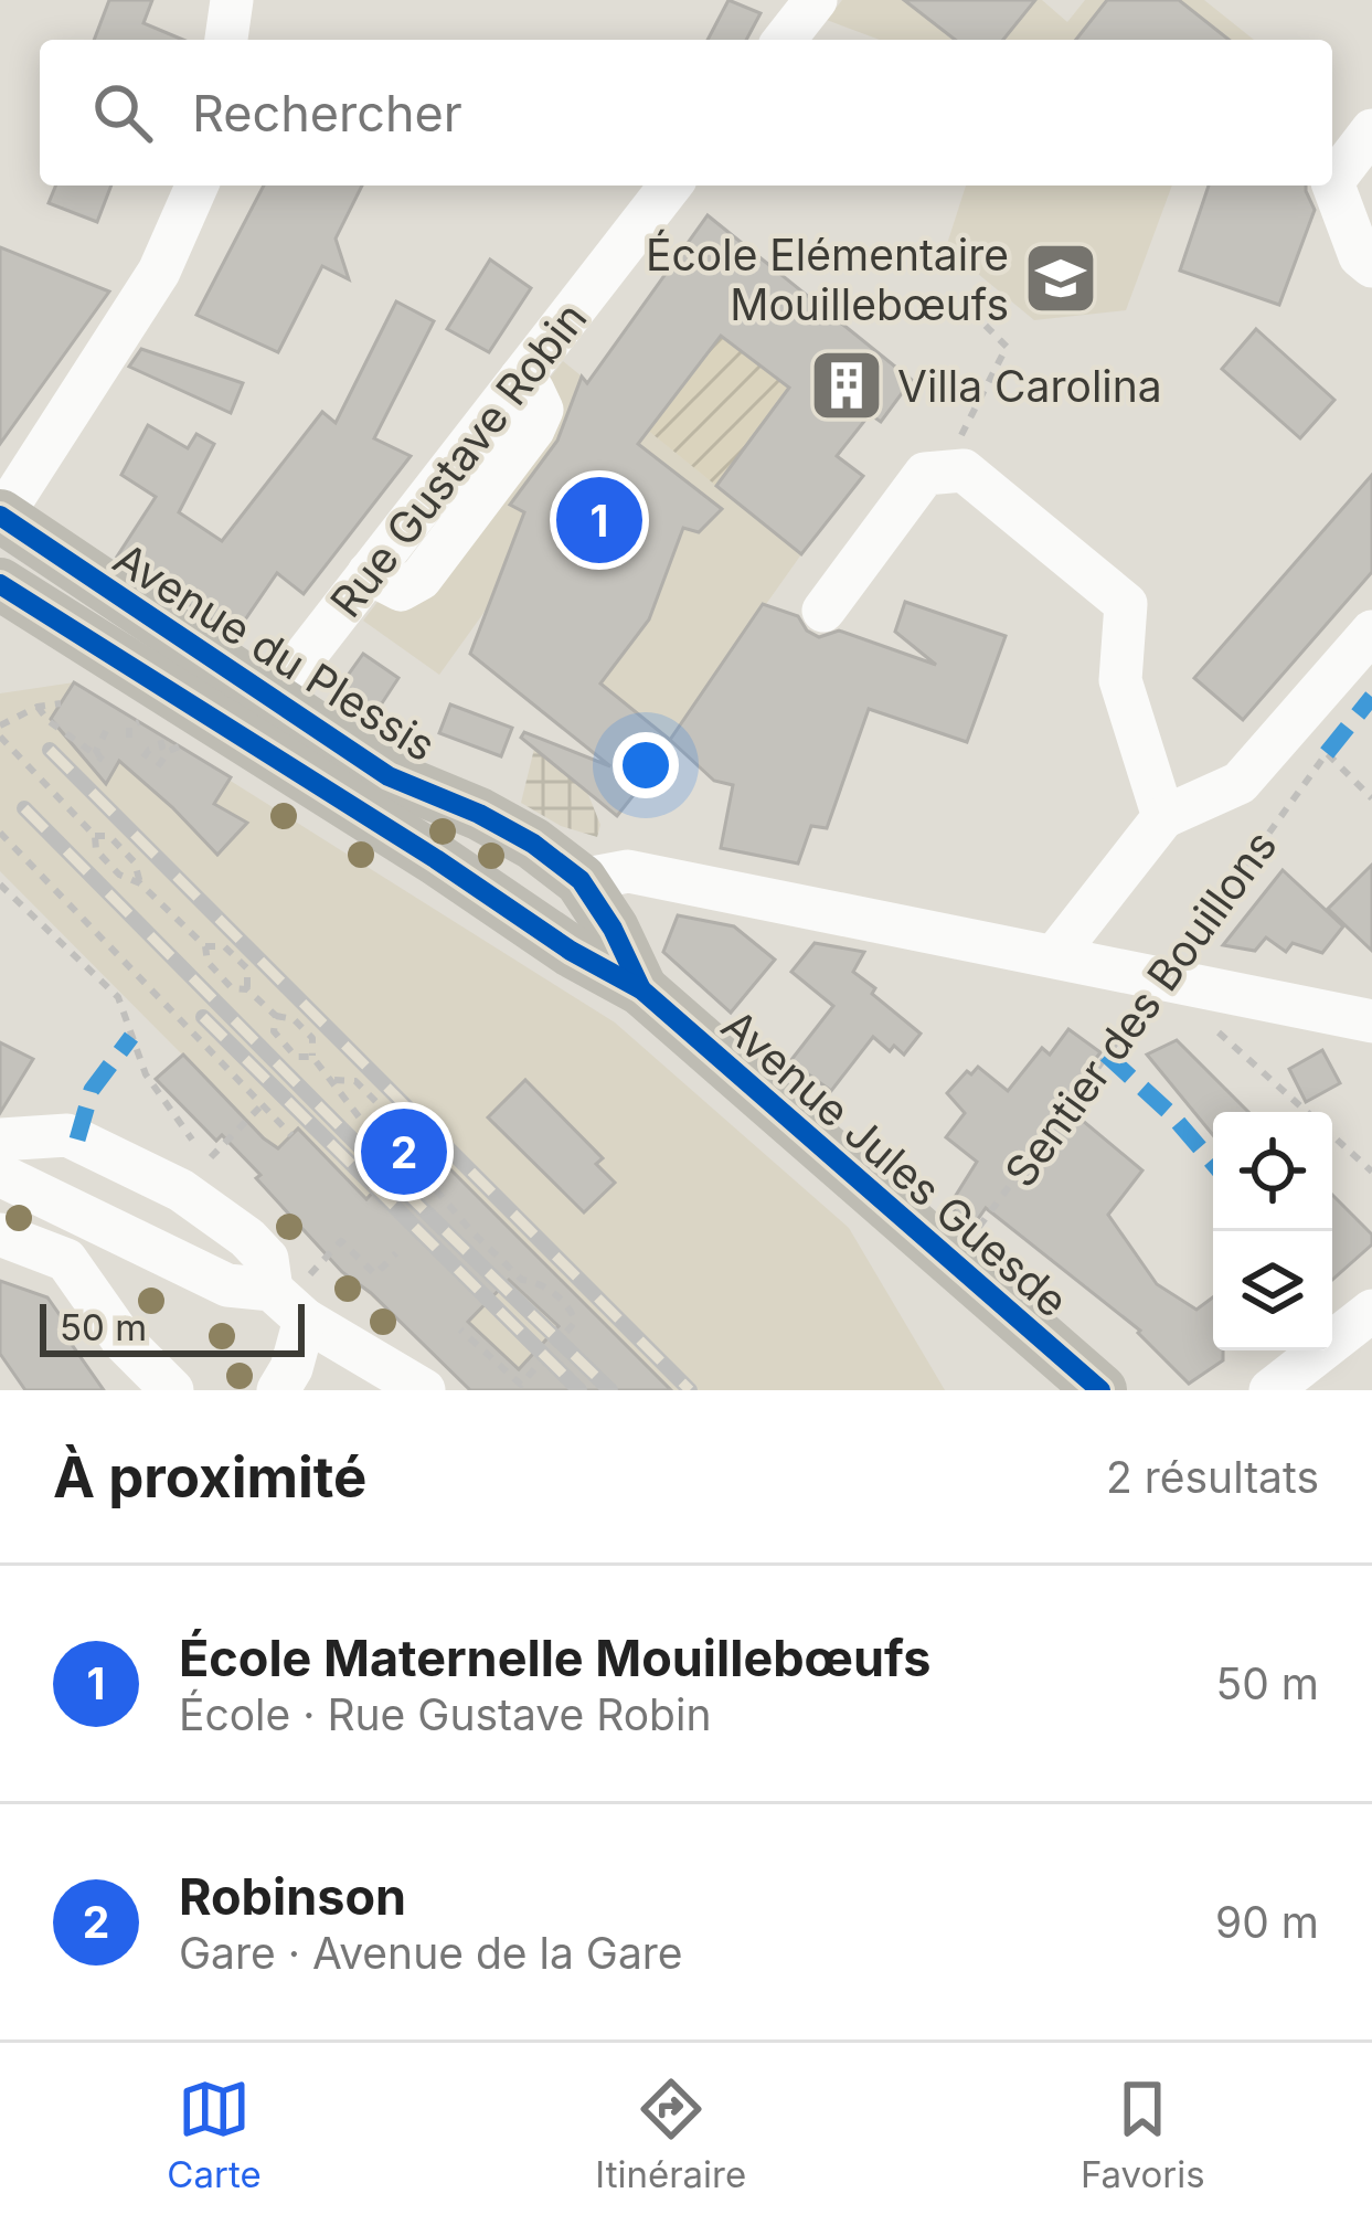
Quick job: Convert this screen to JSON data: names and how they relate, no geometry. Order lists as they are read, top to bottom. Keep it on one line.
{"streets":{"main road":["Avenue du Plessis","Avenue Jules Guesde"],"street":["Rue Gustave Robin"],"path":["Sentier des Bouillons"]},"crossings":[["Rue Gustave Robin","Avenue du Plessis"],["Rue Gustave Robin","Avenue Jules Guesde"],["Avenue du Plessis","Avenue Jules Guesde"],["Sentier des Bouillons","Avenue Jules Guesde"]],"places":{"school or university":["École Elémentaire Mouillebœufs"],"building":["Villa Carolina"]},"scale_bar":"50 m","page":{"search":"Rechercher","pins":["1","2"],"scale":"50 m","heading":["À proximité","2 résultats"],"list":[{"mark":"1","name":"École Maternelle Mouillebœufs","note":"École · Rue Gustave Robin","value":"50 m"},{"mark":"2","name":"Robinson","note":"Gare · Avenue de la Gare","value":"90 m"}],"nav":["Carte","Itinéraire","Favoris"]}}
